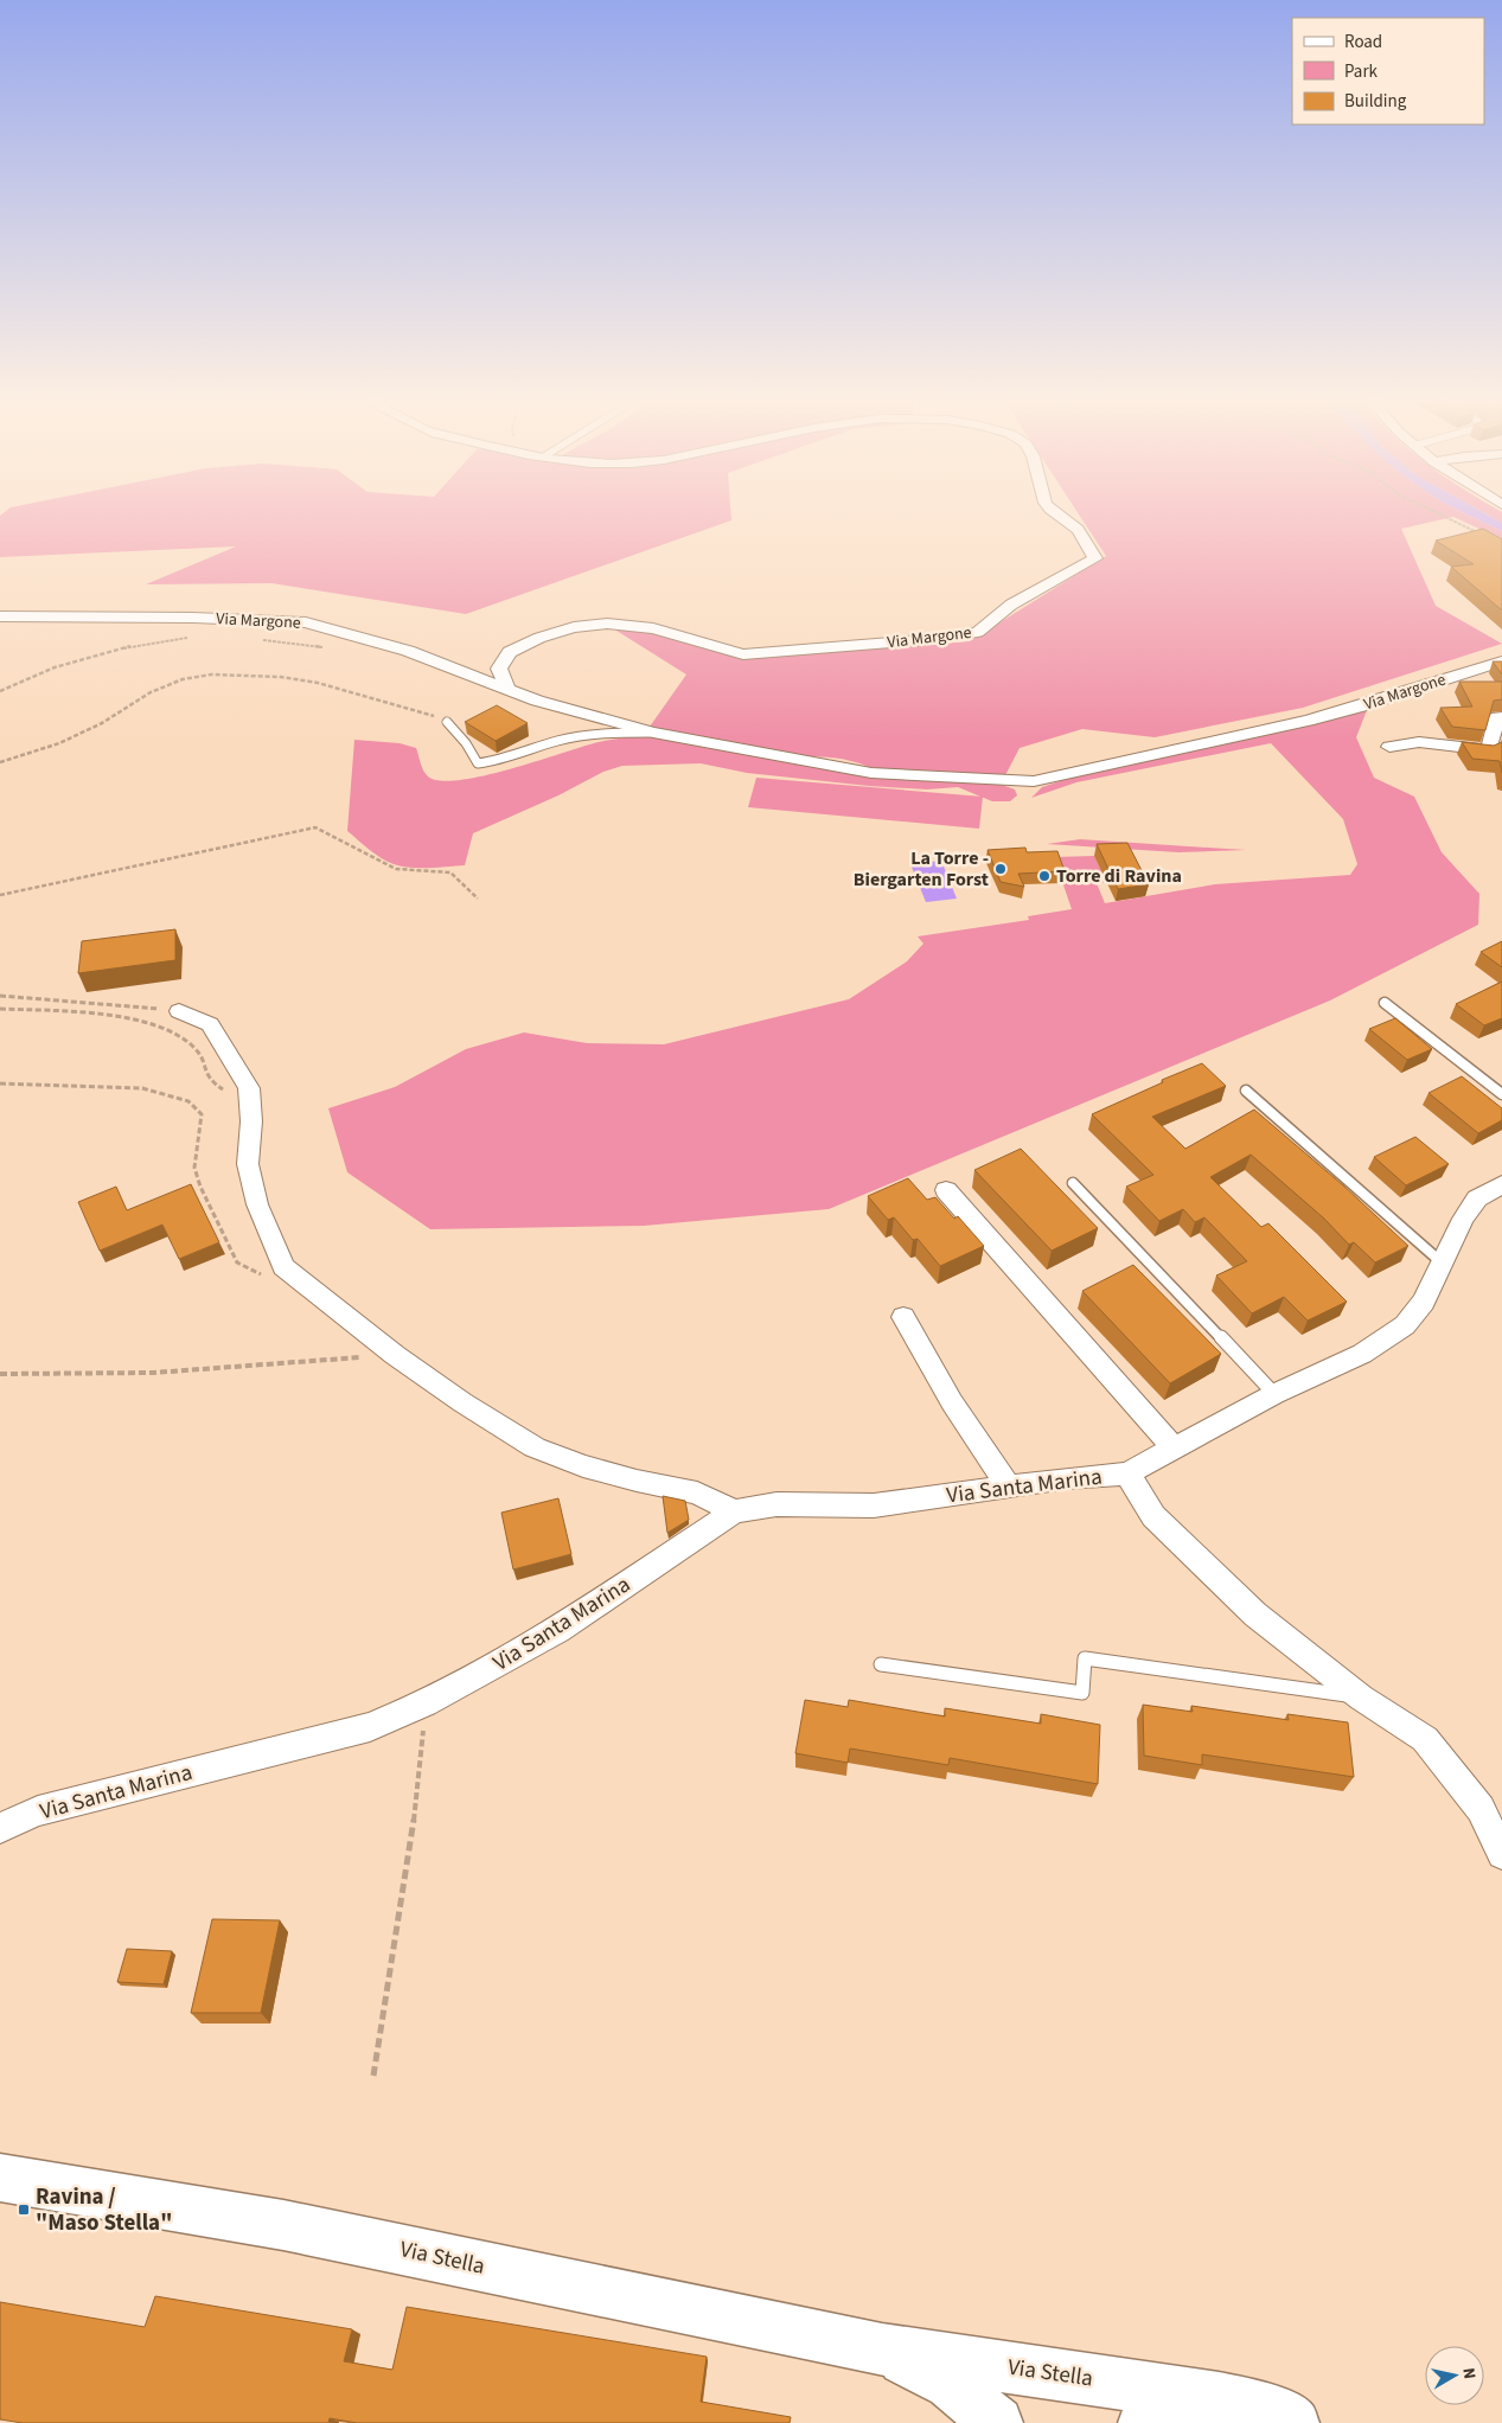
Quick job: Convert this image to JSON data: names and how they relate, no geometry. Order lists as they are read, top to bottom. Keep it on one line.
{"streets":{"main road":["Via Stella"],"street":["Via Margone","Via Santa Marina"]},"places":{"other":["La Torre - Biergarten Forst","Torre di Ravina"],"transit":["Ravina / \"Maso Stella\""]},"legend":["Road","Park","Building"],"north":"right"}
